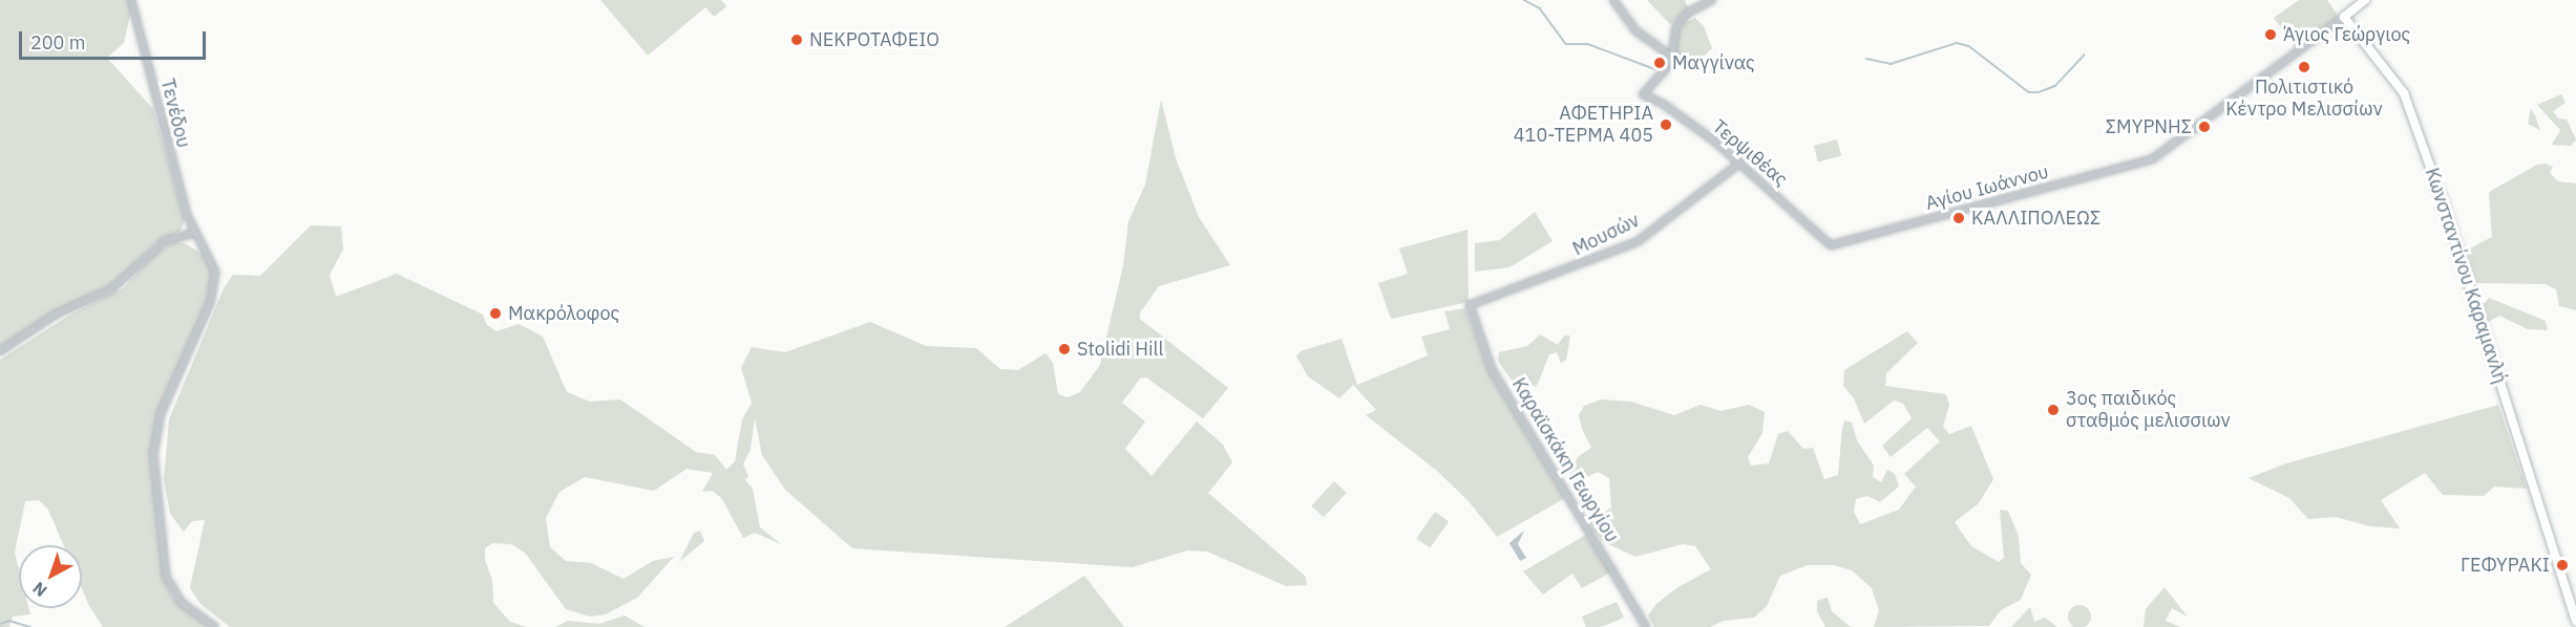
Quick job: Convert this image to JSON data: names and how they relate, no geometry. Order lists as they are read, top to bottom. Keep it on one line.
{"streets":{"main road":["Κωνσταντίνου Καραμανλή"],"street":["Τενέδου","Τερψιθέας","Αγίου Ιωάννου","Μουσών","Καραϊσκάκη Γεωργίου"]},"crossings":[["Τερψιθέας","Αγίου Ιωάννου"],["Τερψιθέας","Μουσών"],["Αγίου Ιωάννου","Κωνσταντίνου Καραμανλή"],["Μουσών","Καραϊσκάκη Γεωργίου"]],"places":["Άγιος Γεώργιος","ΝΕΚΡΟΤΑΦΕΙΟ","Μαγγίνας","Πολιτιστικό Κέντρο Μελισσίων","ΑΦΕΤΗΡΙΑ 410-ΤΕΡΜΑ 405","ΣΜΥΡΝΗΣ","ΚΑΛΛΙΠΟΛΕΩΣ","Μακρόλοφος","Stolidi Hill","3ος παιδικός σταθμός μελισσιων","ΓΕΦΥΡΑΚΙ"],"scale_bar":"200 m","north":"bottom left"}
